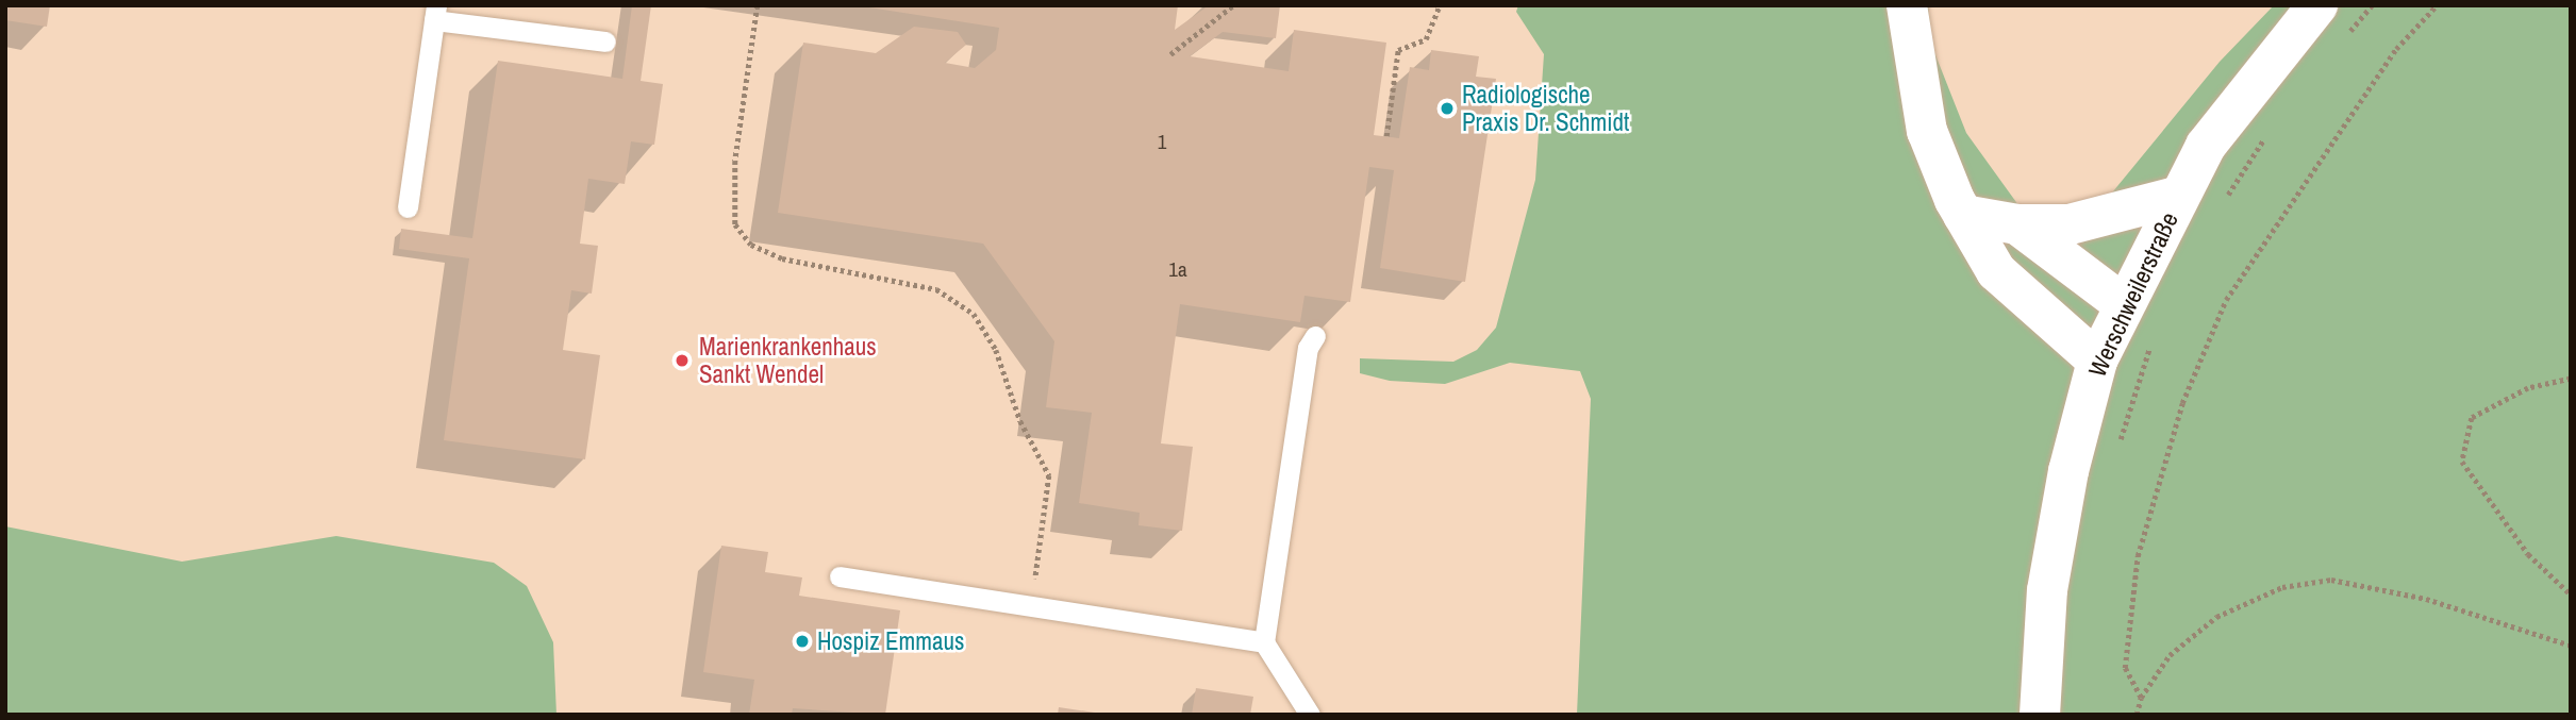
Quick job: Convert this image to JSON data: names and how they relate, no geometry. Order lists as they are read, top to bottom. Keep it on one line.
{"streets":{"street":["Werschweilerstraße"]},"places":["Radiologische Praxis Dr. Schmidt","Marienkrankenhaus Sankt Wendel","Hospiz Emmaus"],"house_numbers":["1","1a"]}
